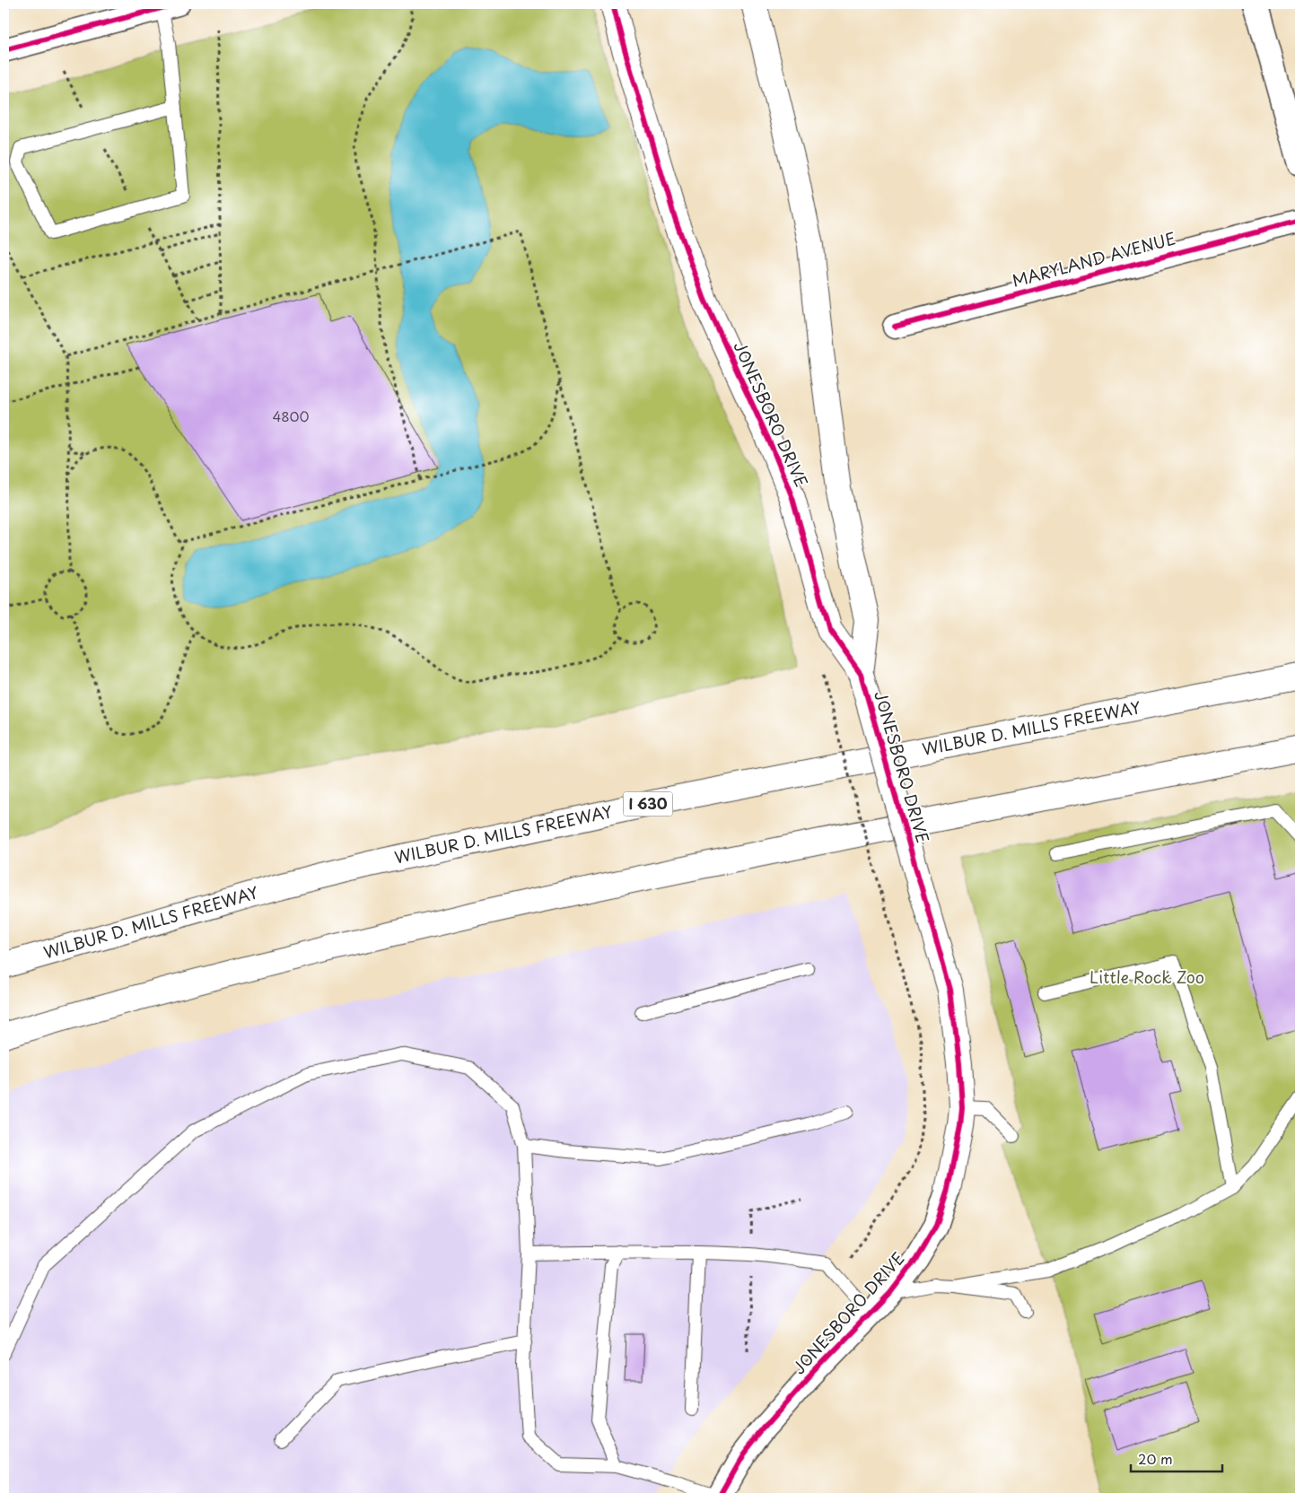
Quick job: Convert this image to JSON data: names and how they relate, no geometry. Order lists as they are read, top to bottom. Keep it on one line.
{"streets":{"main road":["JONESBORO DRIVE","WILBUR D. MILLS FREEWAY","I 630"],"street":["MARYLAND AVENUE"]},"parks":["Little Rock Zoo"],"house_numbers":["4800"],"scale_bar":"20 m"}
